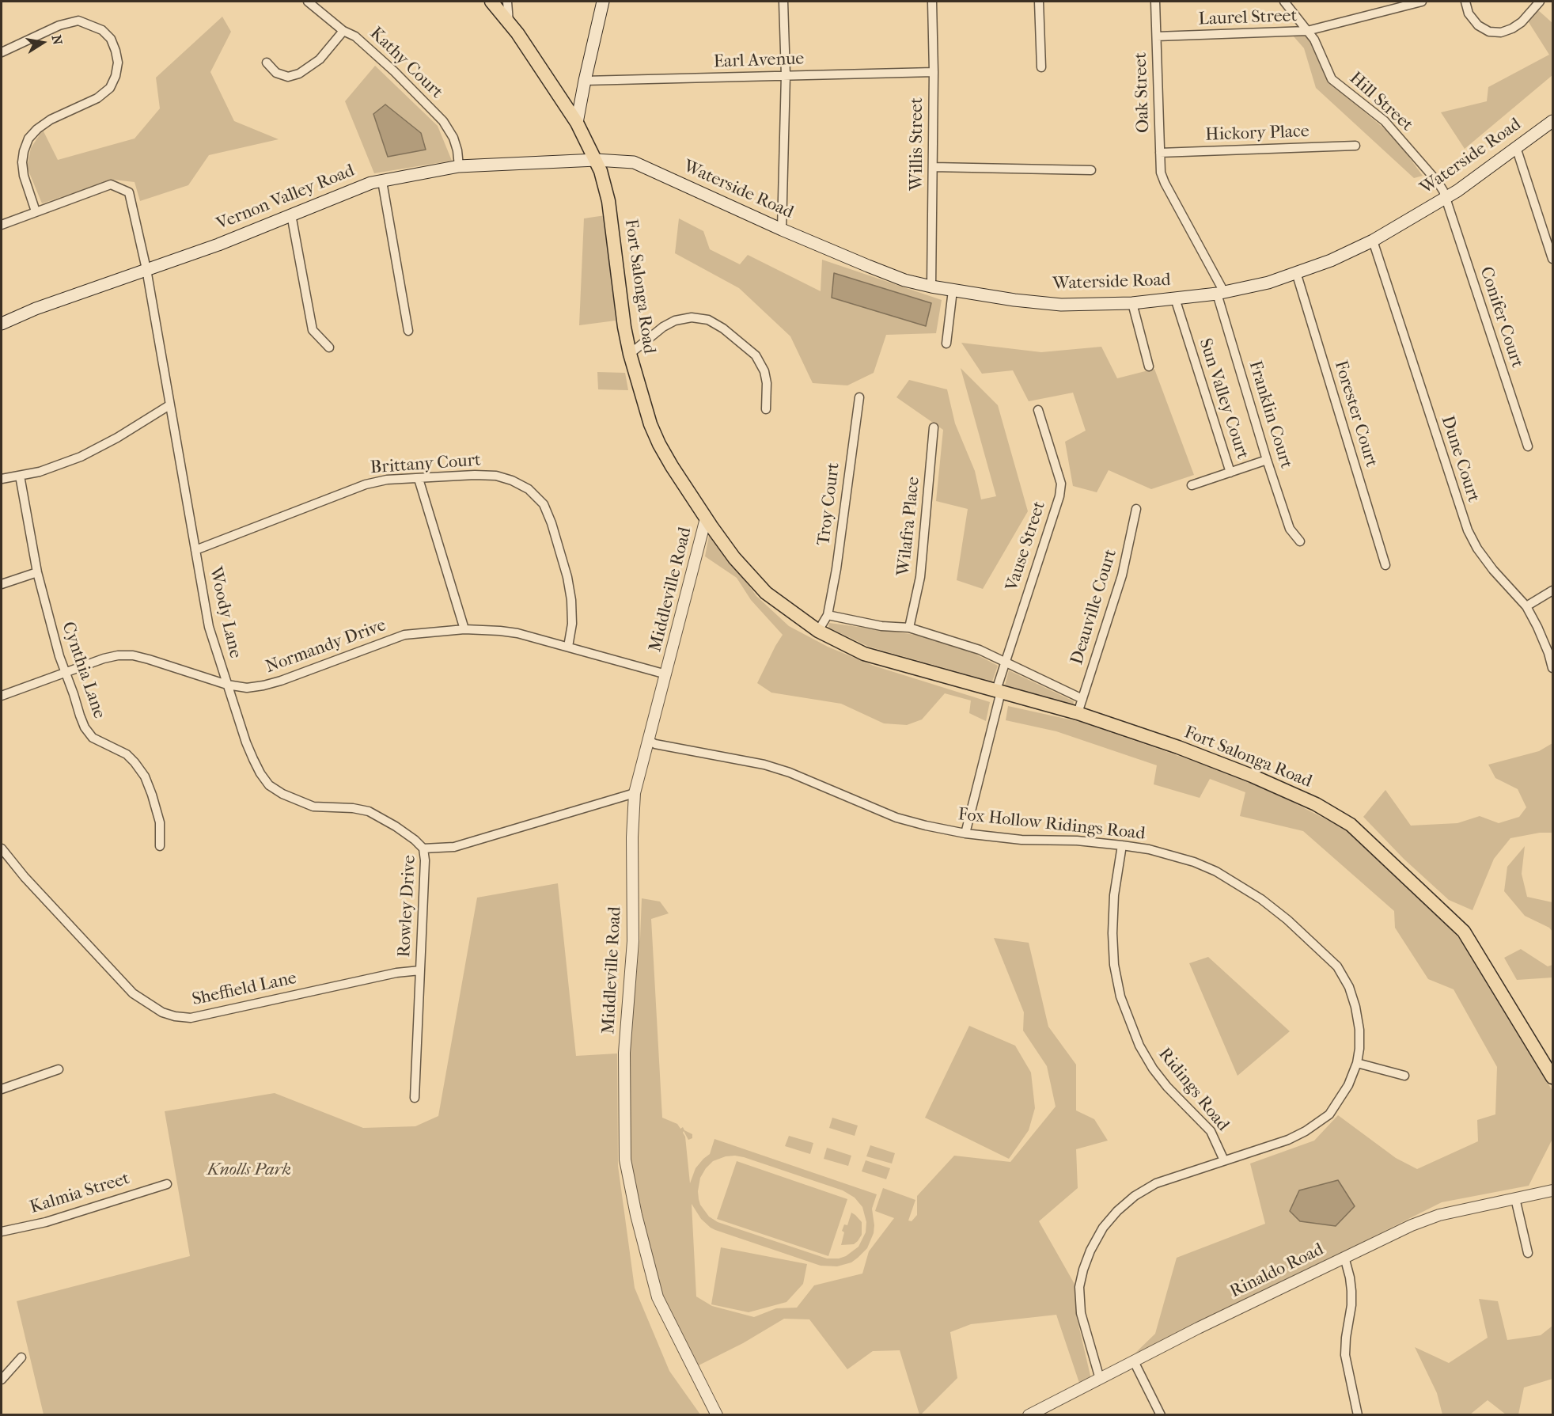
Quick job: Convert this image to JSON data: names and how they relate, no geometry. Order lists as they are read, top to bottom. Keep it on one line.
{"streets":{"main road":["Waterside Road","Vernon Valley Road","Fort Salonga Road"],"street":["Laurel Street","Earl Avenue","Kathy Court","Oak Street","Hill Street","Hickory Place","Willis Street","Conifer Court","Sun Valley Court","Forester Court","Franklin Court","Dune Court","Brittany Court","Troy Court","Wilafra Place","Vause Street","Middleville Road","Deauville Court","Woody Lane","Normandy Drive","Cynthia Lane","Fox Hollow Ridings Road","Rowley Drive","Sheffield Lane","Ridings Road","Kalmia Street","Rinaldo Road"]},"crossings":[["Laurel Street","Oak Street"],["Laurel Street","Hill Street"],["Earl Avenue","Willis Street"],["Kathy Court","Vernon Valley Road"],["Oak Street","Hickory Place"],["Oak Street","Waterside Road"],["Oak Street","Franklin Court"],["Hill Street","Waterside Road"],["Hill Street","Conifer Court"],["Willis Street","Waterside Road"],["Waterside Road","Vernon Valley Road"],["Waterside Road","Fort Salonga Road"],["Waterside Road","Conifer Court"],["Waterside Road","Sun Valley Court"],["Waterside Road","Forester Court"],["Waterside Road","Franklin Court"],["Waterside Road","Dune Court"],["Vernon Valley Road","Fort Salonga Road"],["Vernon Valley Road","Woody Lane"],["Fort Salonga Road","Vause Street"],["Fort Salonga Road","Middleville Road"],["Fort Salonga Road","Deauville Court"],["Sun Valley Court","Franklin Court"],["Brittany Court","Woody Lane"],["Brittany Court","Normandy Drive"],["Vause Street","Fox Hollow Ridings Road"],["Middleville Road","Normandy Drive"],["Middleville Road","Fox Hollow Ridings Road"],["Middleville Road","Rowley Drive"],["Woody Lane","Normandy Drive"],["Woody Lane","Rowley Drive"],["Normandy Drive","Cynthia Lane"],["Fox Hollow Ridings Road","Ridings Road"],["Fox Hollow Ridings Road","Rinaldo Road"],["Rowley Drive","Sheffield Lane"]],"parks":["Knolls Park"],"north":"right"}
